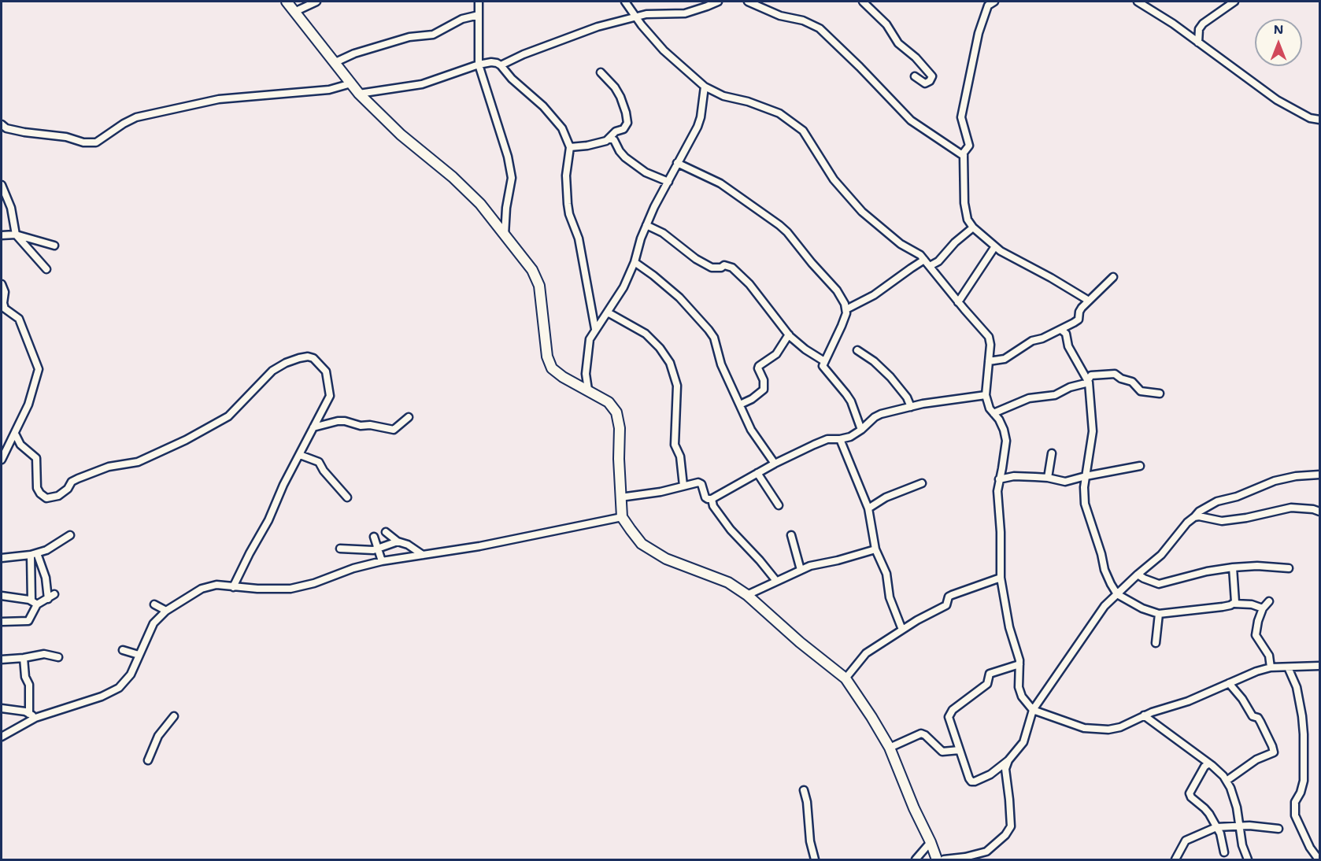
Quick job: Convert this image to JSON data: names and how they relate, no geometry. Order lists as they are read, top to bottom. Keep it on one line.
{"north":"top"}
